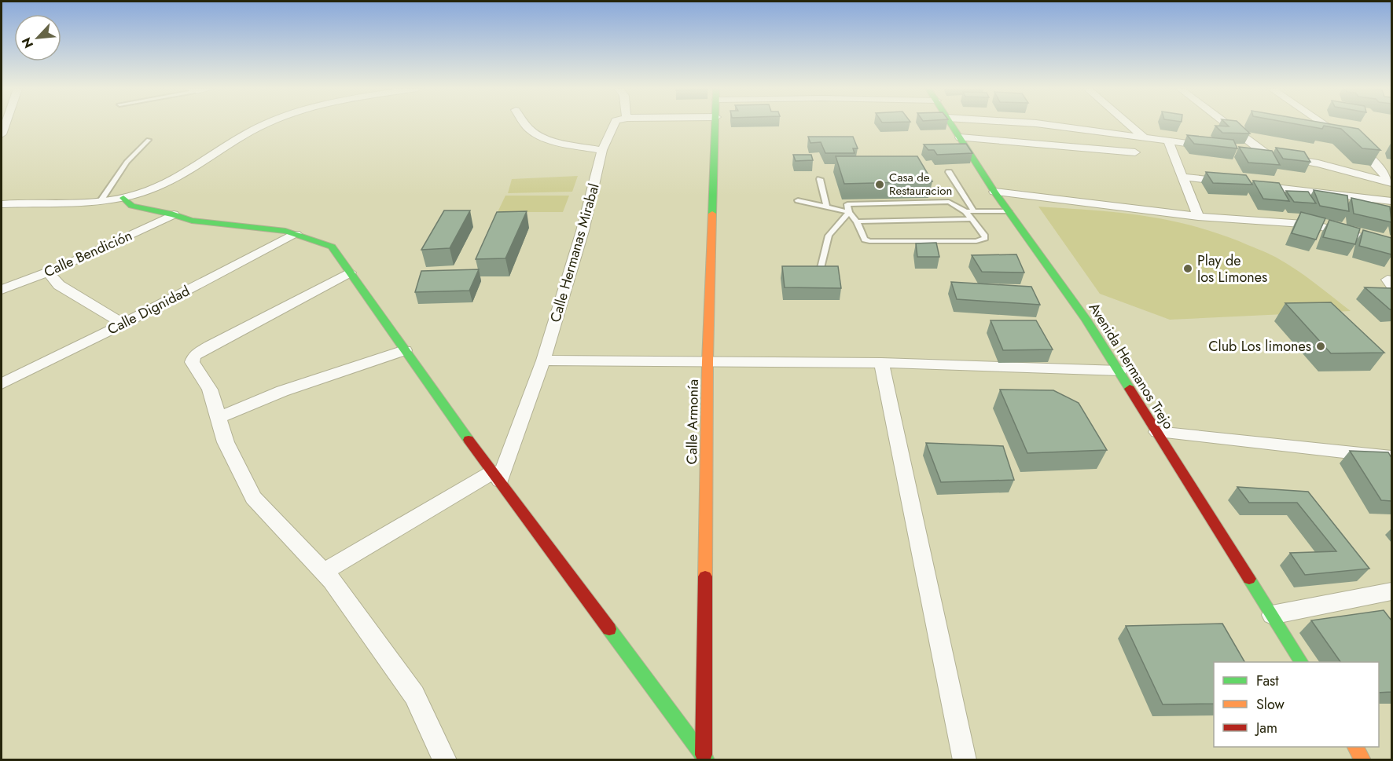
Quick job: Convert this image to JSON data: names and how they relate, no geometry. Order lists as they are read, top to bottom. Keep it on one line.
{"streets":{"street":["Calle Hermanas Mirabal","Calle Bendición","Calle Dignidad","Avenida Hermanos Trejo","Calle Armonía"]},"places":["Casa de Restauracion","Play de los Limones","Club Los limones"],"legend":["Fast","Slow","Jam"],"north":"bottom left"}
